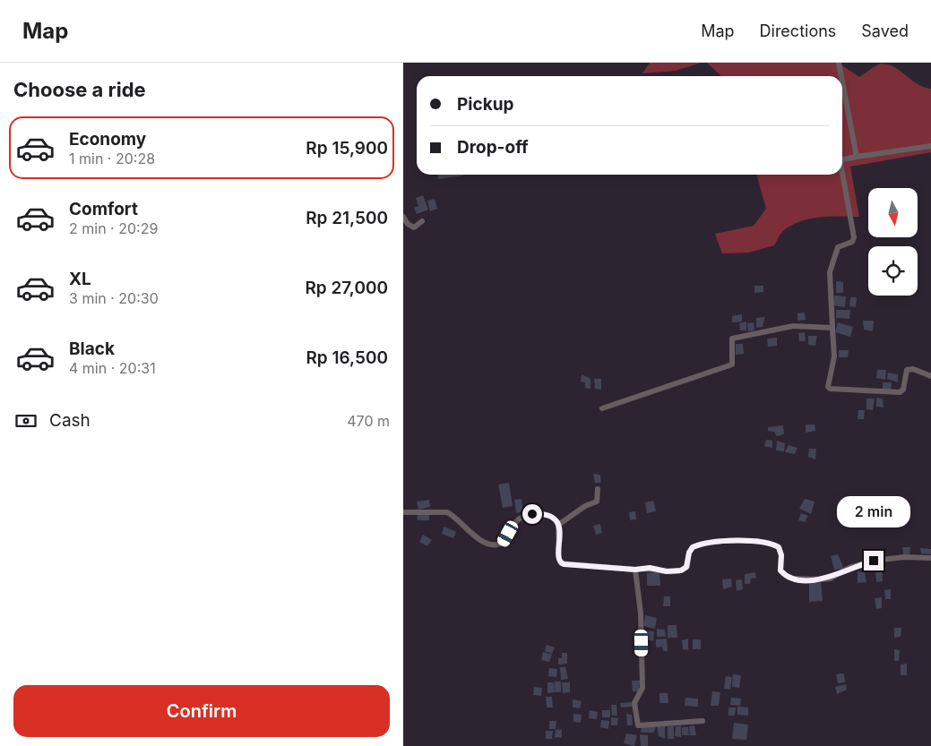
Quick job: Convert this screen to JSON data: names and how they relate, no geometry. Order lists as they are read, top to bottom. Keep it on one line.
{"north":"bottom","page":{"header":"Map","nav":["Map","Directions","Saved"],"heading":"Choose a ride","banner":["Pickup","Drop-off"],"list":[{"name":"Economy","note":"1 min · 20:28","value":"Rp 15,900"},{"name":"Comfort","note":"2 min · 20:29","value":"Rp 21,500"},{"name":"XL","note":"3 min · 20:30","value":"Rp 27,000"},{"name":"Black","note":"4 min · 20:31","value":"Rp 16,500"}],"pay":["Cash","470 m"],"bubble":"2 min","buttons":"Confirm"}}
